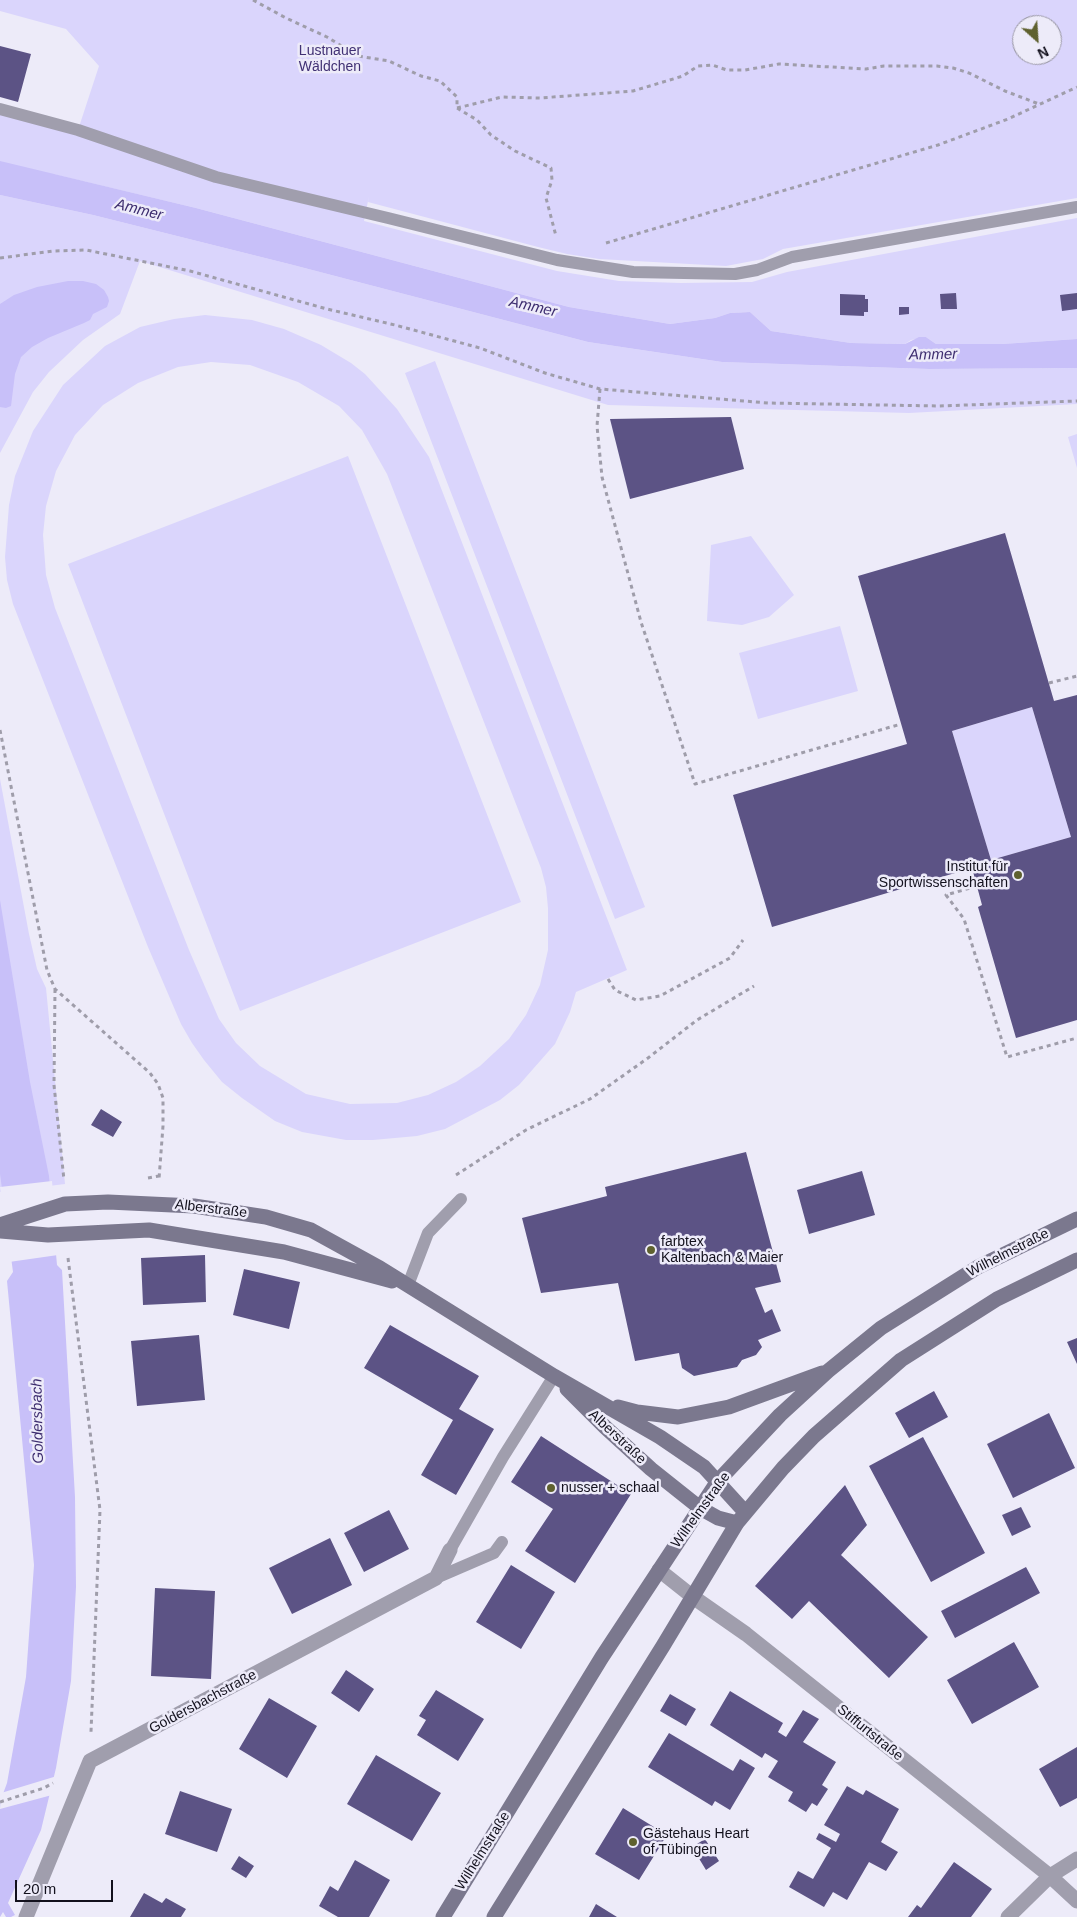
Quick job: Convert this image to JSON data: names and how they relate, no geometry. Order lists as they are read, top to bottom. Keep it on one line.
{"streets":{"main road":["Alberstraße","Wilhelmstraße"],"street":["Goldersbachstraße","Stiffurtstraße"]},"crossings":[["Alberstraße","Wilhelmstraße"],["Wilhelmstraße","Stiffurtstraße"]],"water":["Ammer","Goldersbach"],"parks":["Lustnauer Wäldchen"],"places":["Institut für Sportwissenschaften","farbtex Kaltenbach & Maier","nusser + schaal","Gästehaus Heart of Tübingen"],"scale_bar":"20 m","north":"bottom right"}
